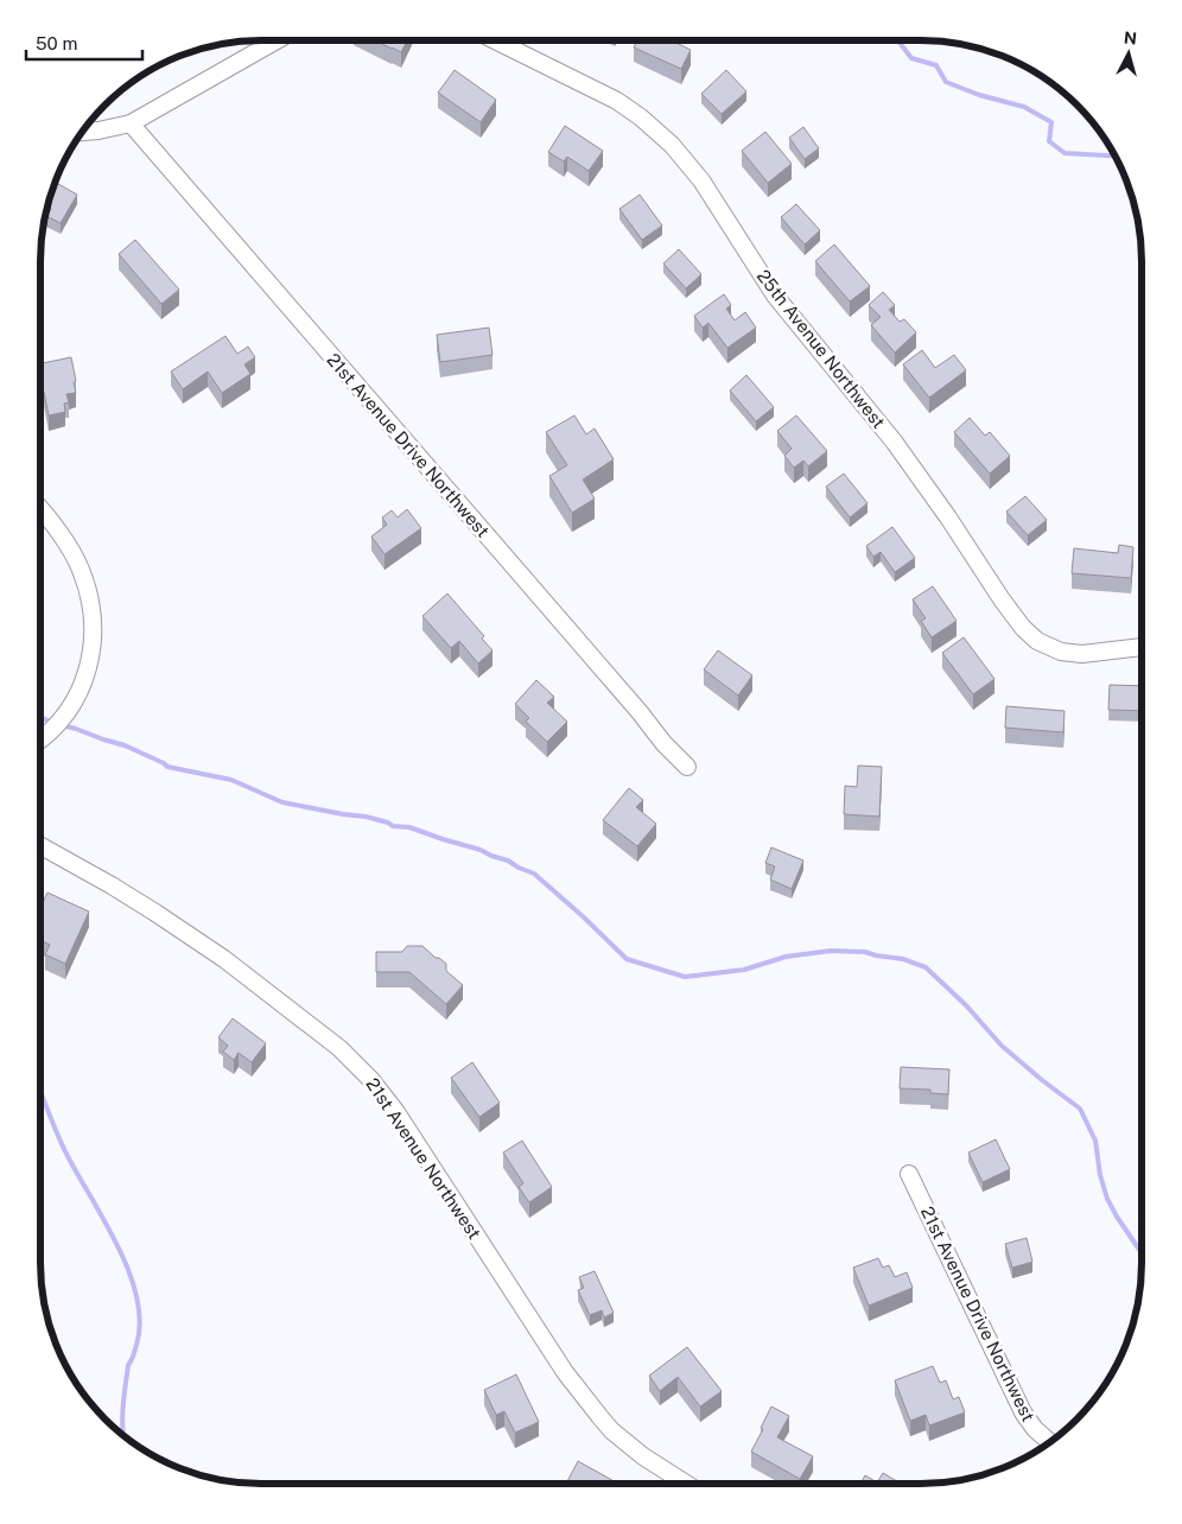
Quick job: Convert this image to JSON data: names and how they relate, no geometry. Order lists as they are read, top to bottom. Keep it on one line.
{"streets":{"street":["25th Avenue Northwest","21st Avenue Drive Northwest","21st Avenue Northwest"]},"scale_bar":"50 m","north":"top"}
